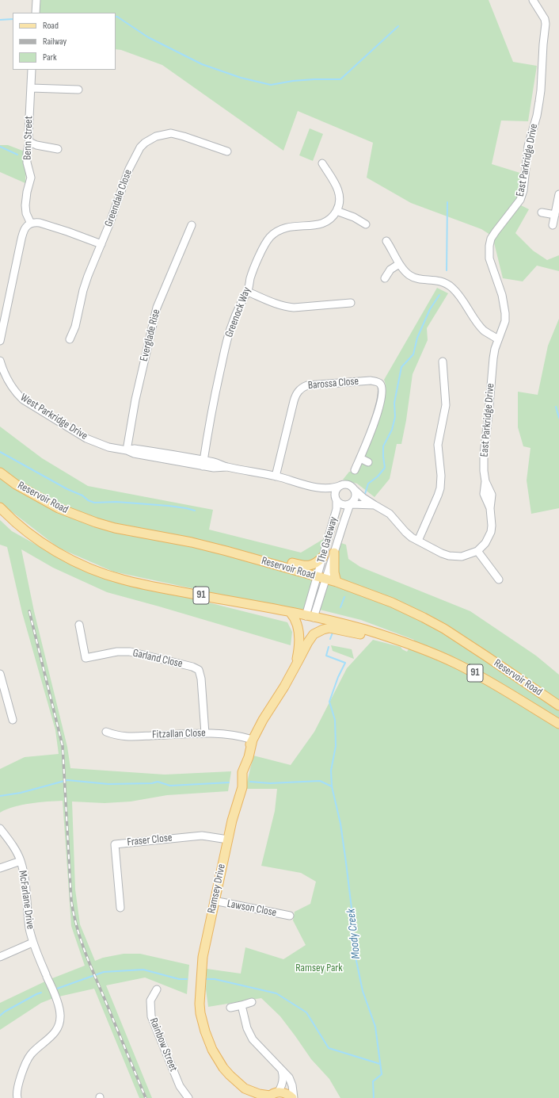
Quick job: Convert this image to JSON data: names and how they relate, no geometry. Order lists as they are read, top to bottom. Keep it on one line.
{"streets":{"main road":["Reservoir Road","91","Ramsey Drive"],"street":["Benn Street","East Parkridge Drive","Greendale Close","Greenock Way","Everglade Rise","Barossa Close","West Parkridge Drive","The Gateway","Garland Close","Fitzallan Close","Fraser Close","McFarlane Drive","Lawson Close","Rainbow Street"]},"crossings":[["Greenock Way","West Parkridge Drive"],["Everglade Rise","West Parkridge Drive"],["Barossa Close","West Parkridge Drive"],["West Parkridge Drive","The Gateway"],["Reservoir Road","The Gateway"],["Reservoir Road","Ramsey Drive"],["Garland Close","Fitzallan Close"],["Fitzallan Close","Ramsey Drive"],["Fraser Close","Ramsey Drive"],["Ramsey Drive","Lawson Close"]],"water":["Moody Creek"],"parks":["Ramsey Park"],"legend":["Road","Railway","Park"]}
